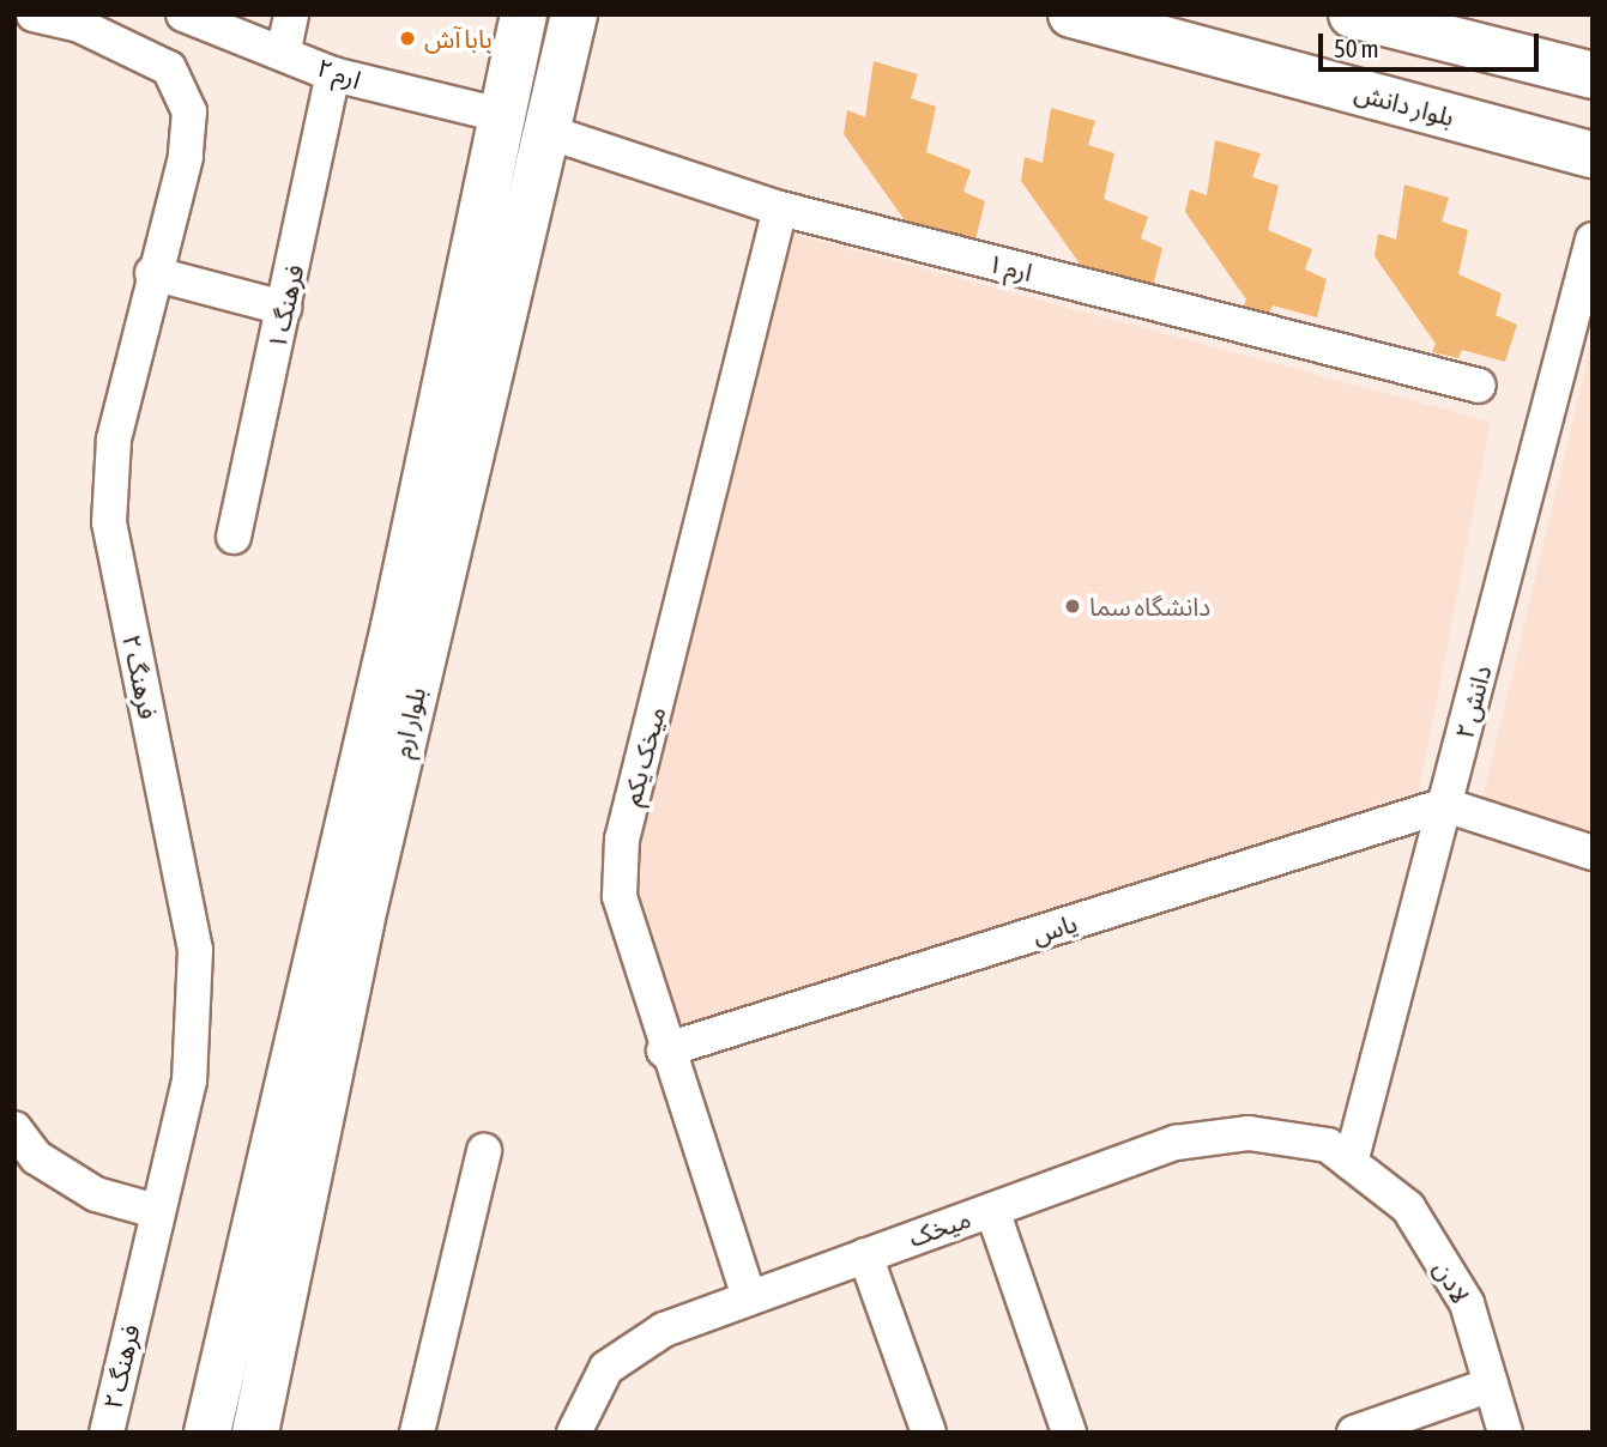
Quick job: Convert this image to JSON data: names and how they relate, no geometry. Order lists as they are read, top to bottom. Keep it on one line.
{"streets":{"street":["ارم ۲","بلوار دانش","ارم ۱","فرهنگ ۱","فرهنگ ۲","دانش ۲","بلوار ارم","میخک یکم","یاس","میخک","لادن"]},"crossings":[["ارم ۲","فرهنگ ۱"],["ارم ۲","بلوار ارم"],["ارم ۱","بلوار ارم"],["ارم ۱","میخک یکم"],["دانش ۲","یاس"],["دانش ۲","میخک"],["دانش ۲","لادن"],["میخک یکم","یاس"],["میخک یکم","میخک"],["میخک","لادن"]],"places":["بابا آش","دانشگاه سما"],"scale_bar":"50 m"}
